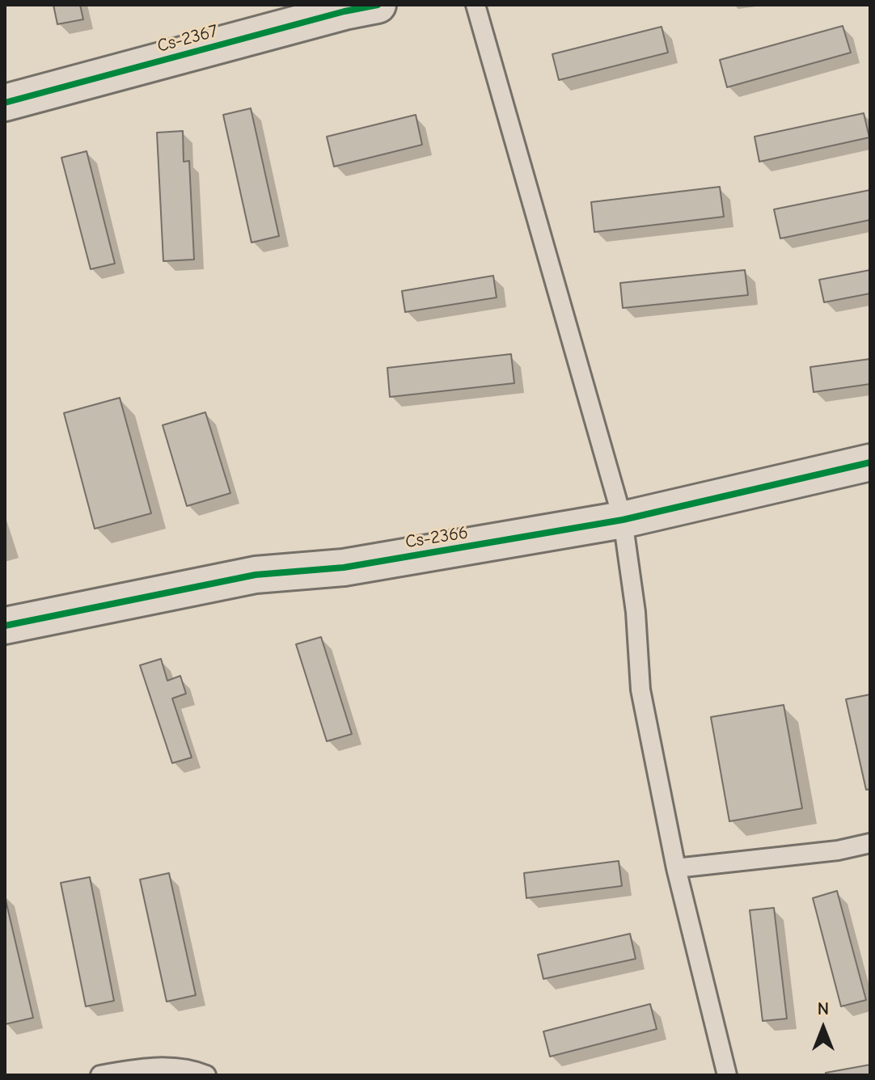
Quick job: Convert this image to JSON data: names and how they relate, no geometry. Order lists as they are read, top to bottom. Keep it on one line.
{"streets":{"street":["Cs-2367","Cs-2366"]},"north":"top"}
